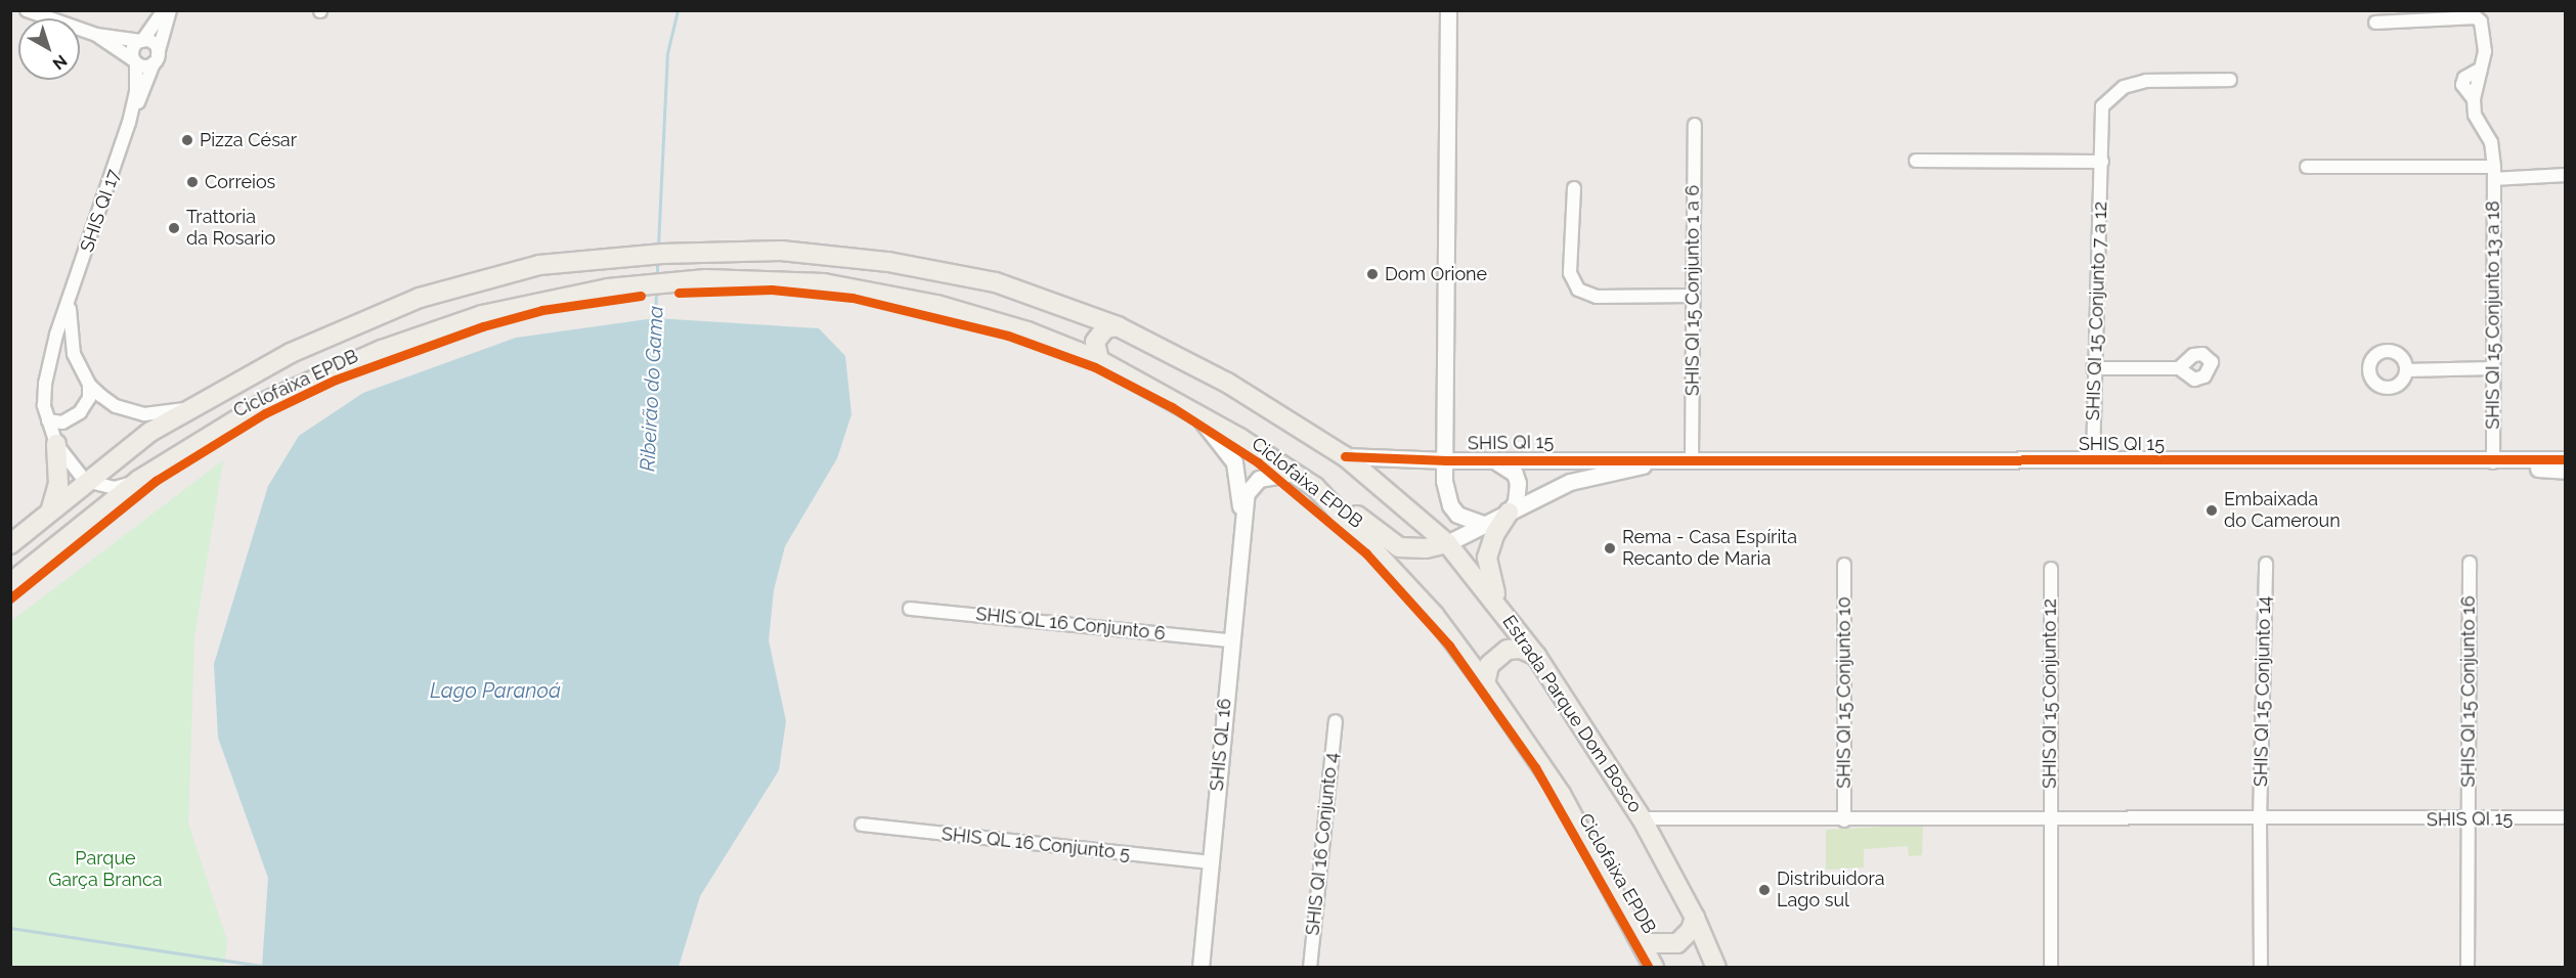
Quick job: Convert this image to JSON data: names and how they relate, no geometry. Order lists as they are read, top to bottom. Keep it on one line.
{"streets":{"main road":["Estrada Parque Dom Bosco"],"street":["SHIS QI 17","SHIS QI 15 Conjunto 1 a 6","SHIS QI 15 Conjunto 7 a 12","SHIS QI 15 Conjunto 13 a 18","SHIS QI 15","SHIS QL 16 Conjunto 6","SHIS QI 15 Conjunto 14","SHIS QI 15 Conjunto 16","SHIS QI 15 Conjunto 10","SHIS QI 15 Conjunto 12","SHIS QL 16","SHIS QL 16 Conjunto 5","SHIS QI 16 Conjunto 4"],"cycle path":["Ciclofaixa EPDB"]},"crossings":[["SHIS QI 17","Estrada Parque Dom Bosco"],["SHIS QI 15 Conjunto 1 a 6","SHIS QI 15"],["SHIS QI 15 Conjunto 7 a 12","SHIS QI 15"],["SHIS QI 15 Conjunto 13 a 18","SHIS QI 15"],["SHIS QI 15","SHIS QI 15 Conjunto 14"],["SHIS QI 15","SHIS QI 15 Conjunto 16"],["SHIS QI 15","SHIS QI 15 Conjunto 10"],["SHIS QI 15","SHIS QI 15 Conjunto 12"],["SHIS QI 15","Estrada Parque Dom Bosco"],["SHIS QL 16 Conjunto 6","SHIS QL 16"],["SHIS QL 16","SHIS QL 16 Conjunto 5"]],"water":["Ribeirão do Gama","Lago Paranoá"],"parks":["Parque Garça Branca"],"places":["Pizza César","Correios","Trattoria da Rosario","Dom Orione","Embaixada do Cameroun","Rema - Casa Espírita Recanto de Maria","Distribuidora Lago sul"],"north":"bottom right"}
